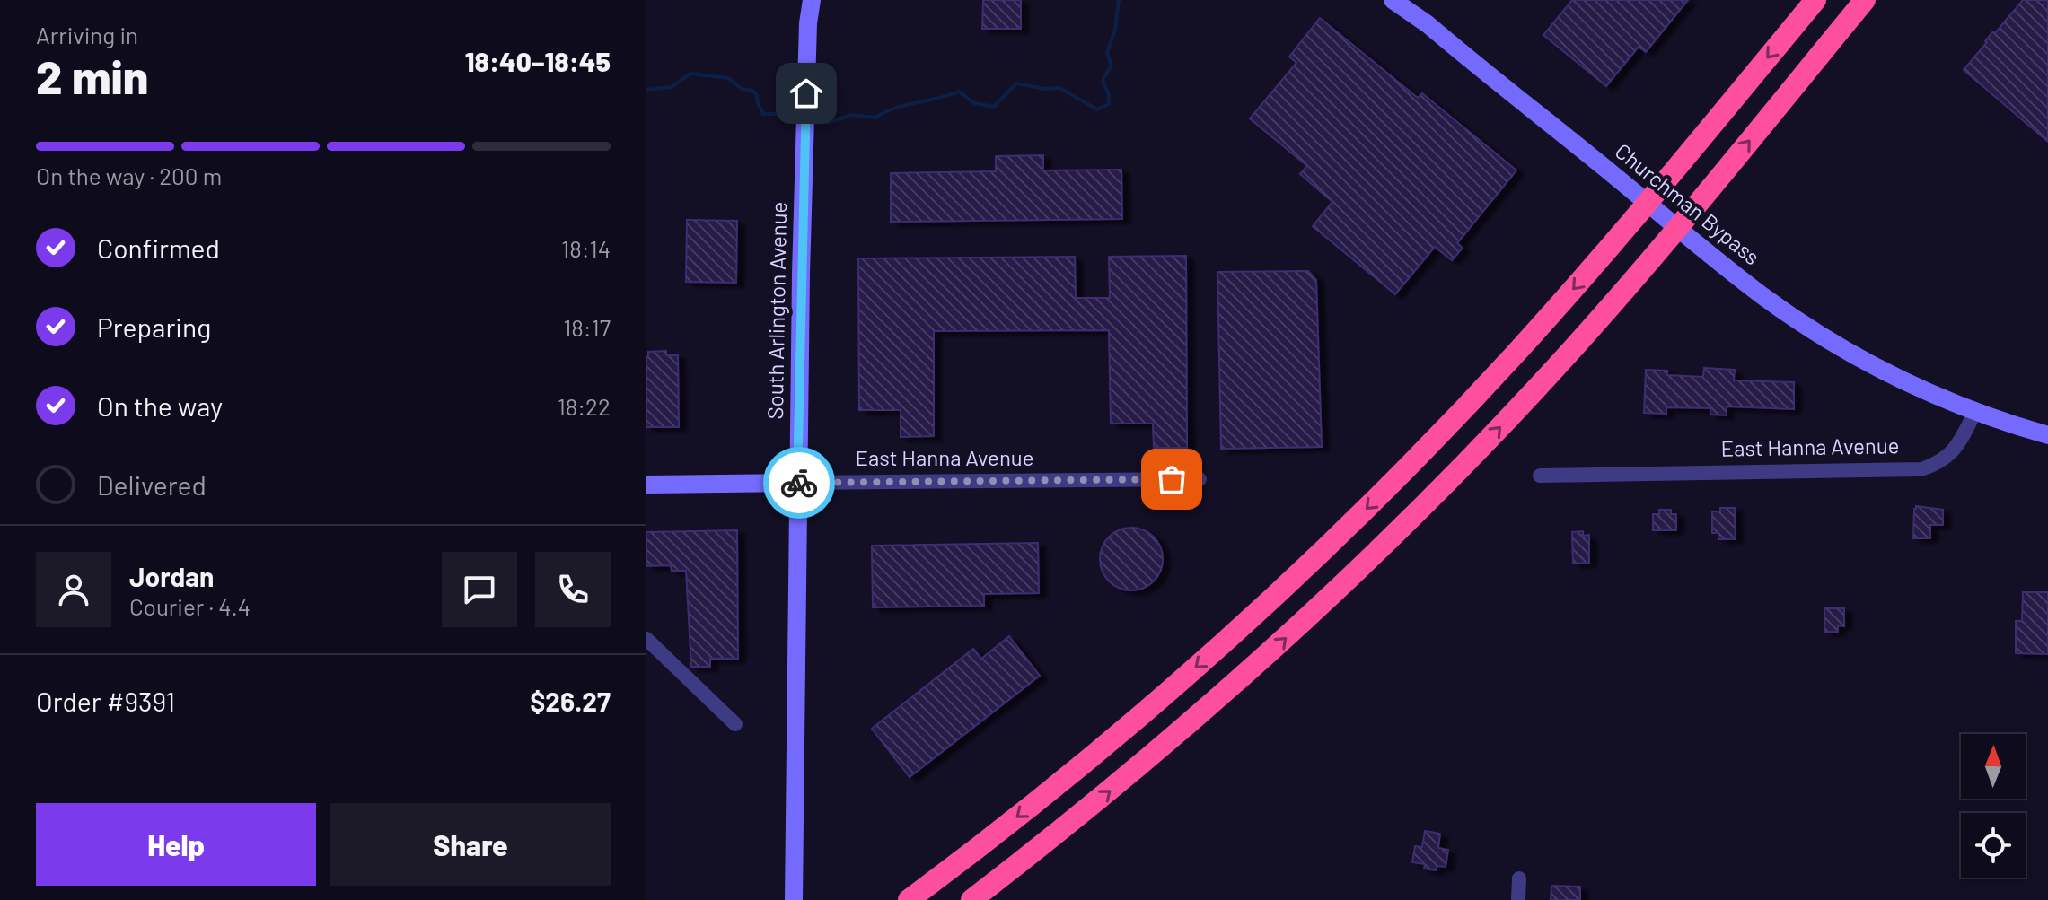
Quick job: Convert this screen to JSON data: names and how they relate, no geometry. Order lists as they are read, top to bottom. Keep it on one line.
{"streets":{"street":["Churchman Bypass","South Arlington Avenue","East Hanna Avenue"]},"crossings":[["Churchman Bypass","East Hanna Avenue"],["South Arlington Avenue","East Hanna Avenue"]],"north":"top","page":{"heading":["2 min","Arriving in","18:40–18:45"],"panel":["Jordan","Courier · 4.4","Order #9391","$26.27"],"bar":"On the way · 200 m","list":[["Confirmed","18:14"],["Preparing","18:17"],["On the way","18:22"],"Delivered"],"buttons":["Help","Share"]}}
